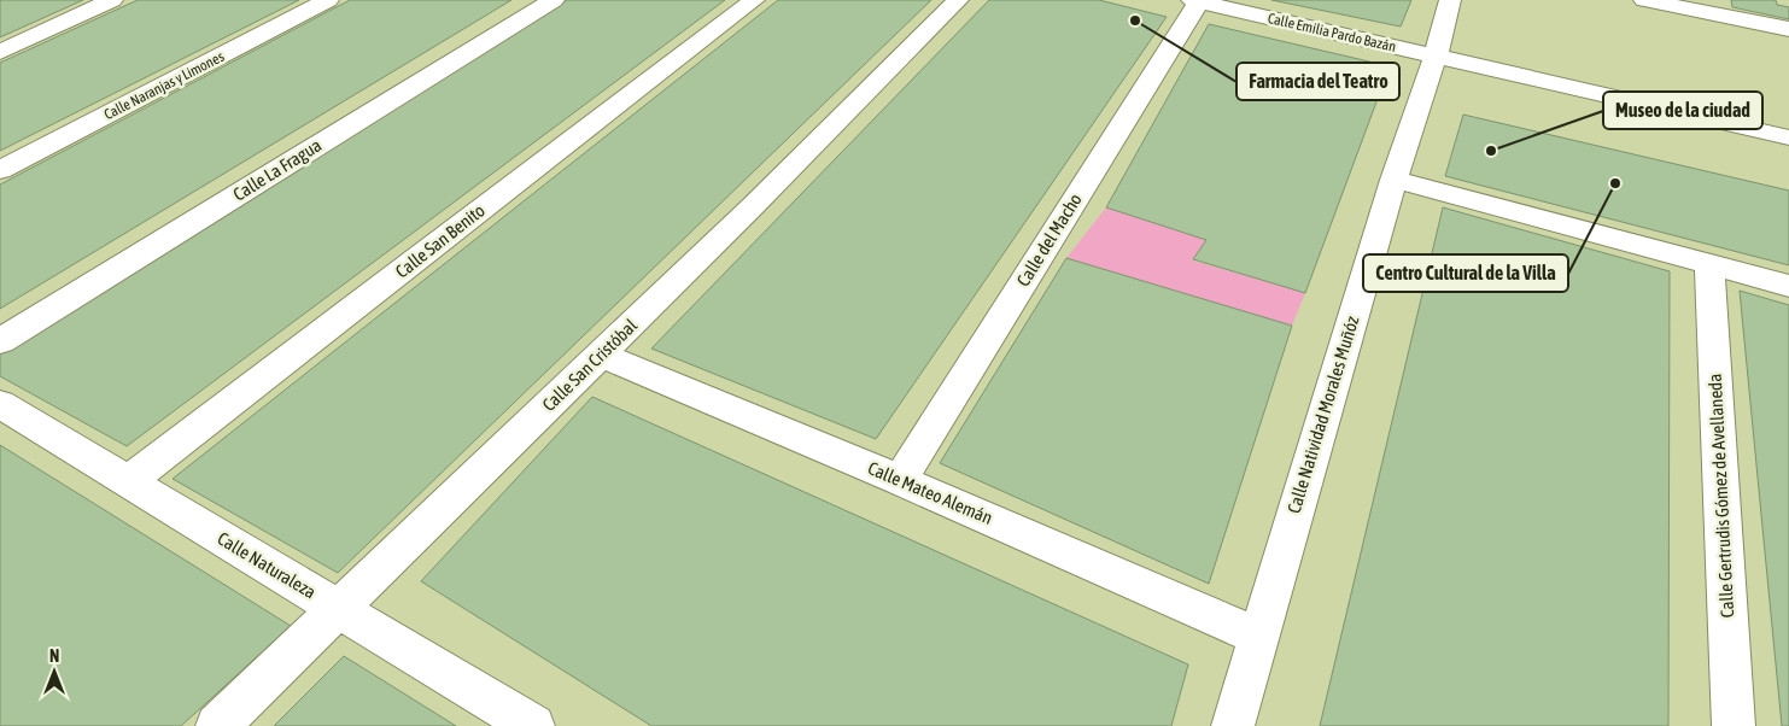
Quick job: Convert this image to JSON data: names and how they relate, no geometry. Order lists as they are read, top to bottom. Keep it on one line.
{"streets":{"street":["Calle Emilia Pardo Bazán","Calle Naranjas y Limones","Calle La Fragua","Calle del Macho","Calle San Benito","Calle San Cristóbal","Calle Natividad Morales Muñóz","Calle Mateo Alemán","Calle Gertrudis Gómez de Avellaneda","Calle Naturaleza"]},"crossings":[["Calle Emilia Pardo Bazán","Calle del Macho"],["Calle Emilia Pardo Bazán","Calle Natividad Morales Muñóz"],["Calle del Macho","Calle Mateo Alemán"],["Calle San Benito","Calle Naturaleza"],["Calle San Cristóbal","Calle Mateo Alemán"],["Calle San Cristóbal","Calle Naturaleza"],["Calle Natividad Morales Muñóz","Calle Mateo Alemán"]],"places":["Farmacia del Teatro","Museo de la ciudad","Centro Cultural de la Villa"],"north":"top"}
